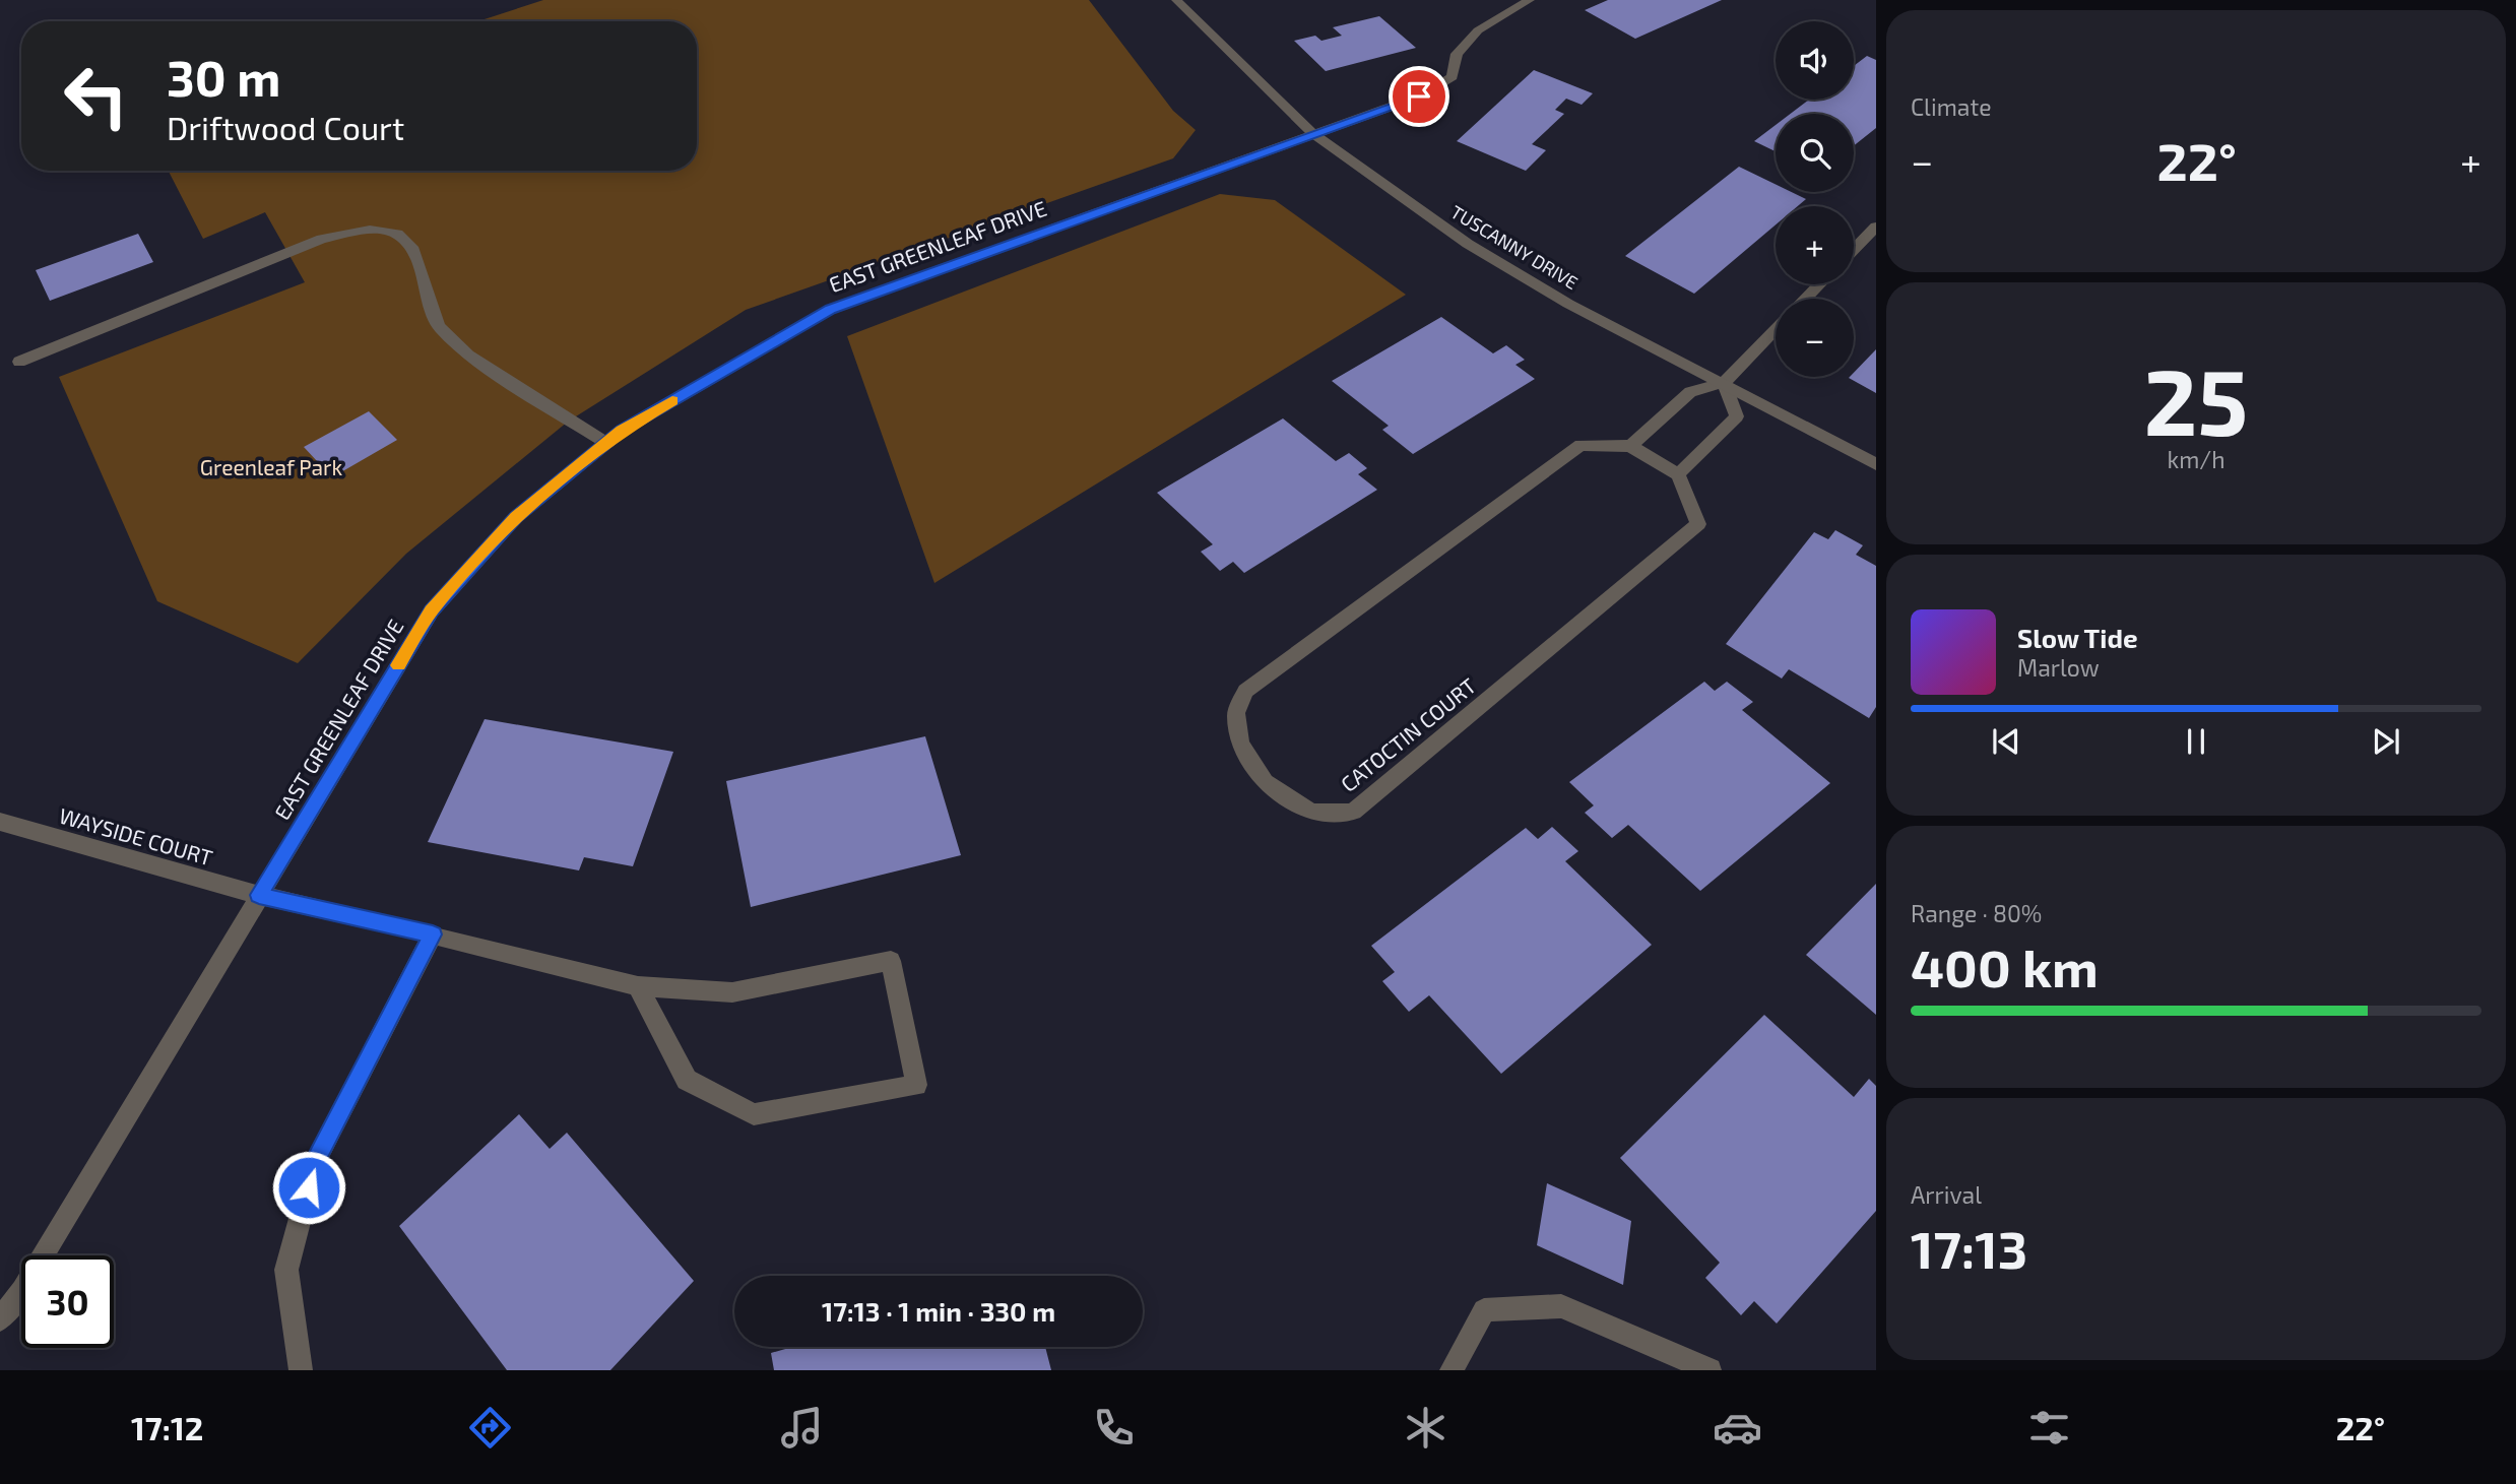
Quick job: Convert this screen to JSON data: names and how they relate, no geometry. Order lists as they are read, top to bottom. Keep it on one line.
{"streets":{"street":["EAST GREENLEAF DRIVE","TUSCANNY DRIVE","CATOCTIN COURT","WAYSIDE COURT"]},"crossings":[["EAST GREENLEAF DRIVE","TUSCANNY DRIVE"],["EAST GREENLEAF DRIVE","WAYSIDE COURT"]],"parks":["Greenleaf Park"],"page":{"tile":["Climate",["25","km/h"],["Range · 80%","400 km"],["Arrival","17:13"]],"map_buttons":["+","−"],"turn":["30 m","Driftwood Court"],"heat":["−","22°","+"],"song":["Slow Tide","Marlow"],"limit":"30","trip":"17:13 · 1 min · 330 m","tabs":["17:12","22°"]}}
